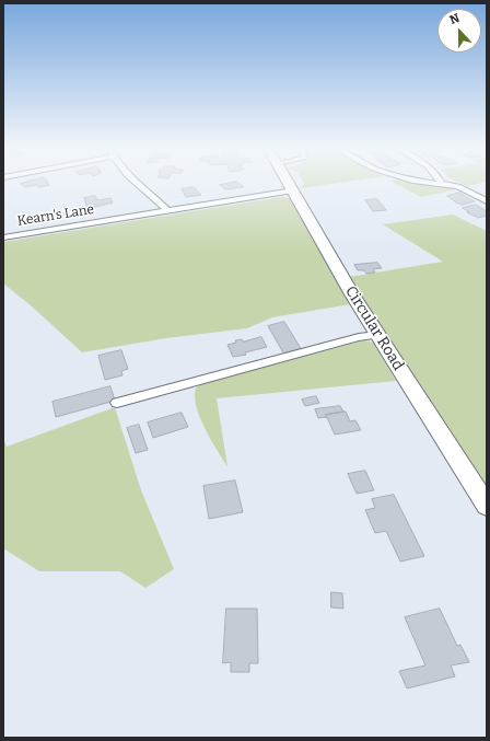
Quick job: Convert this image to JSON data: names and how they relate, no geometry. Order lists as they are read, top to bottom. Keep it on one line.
{"streets":{"street":["Kearn's Lane","Circular Road"]},"crossings":[["Kearn's Lane","Circular Road"]],"north":"top"}
